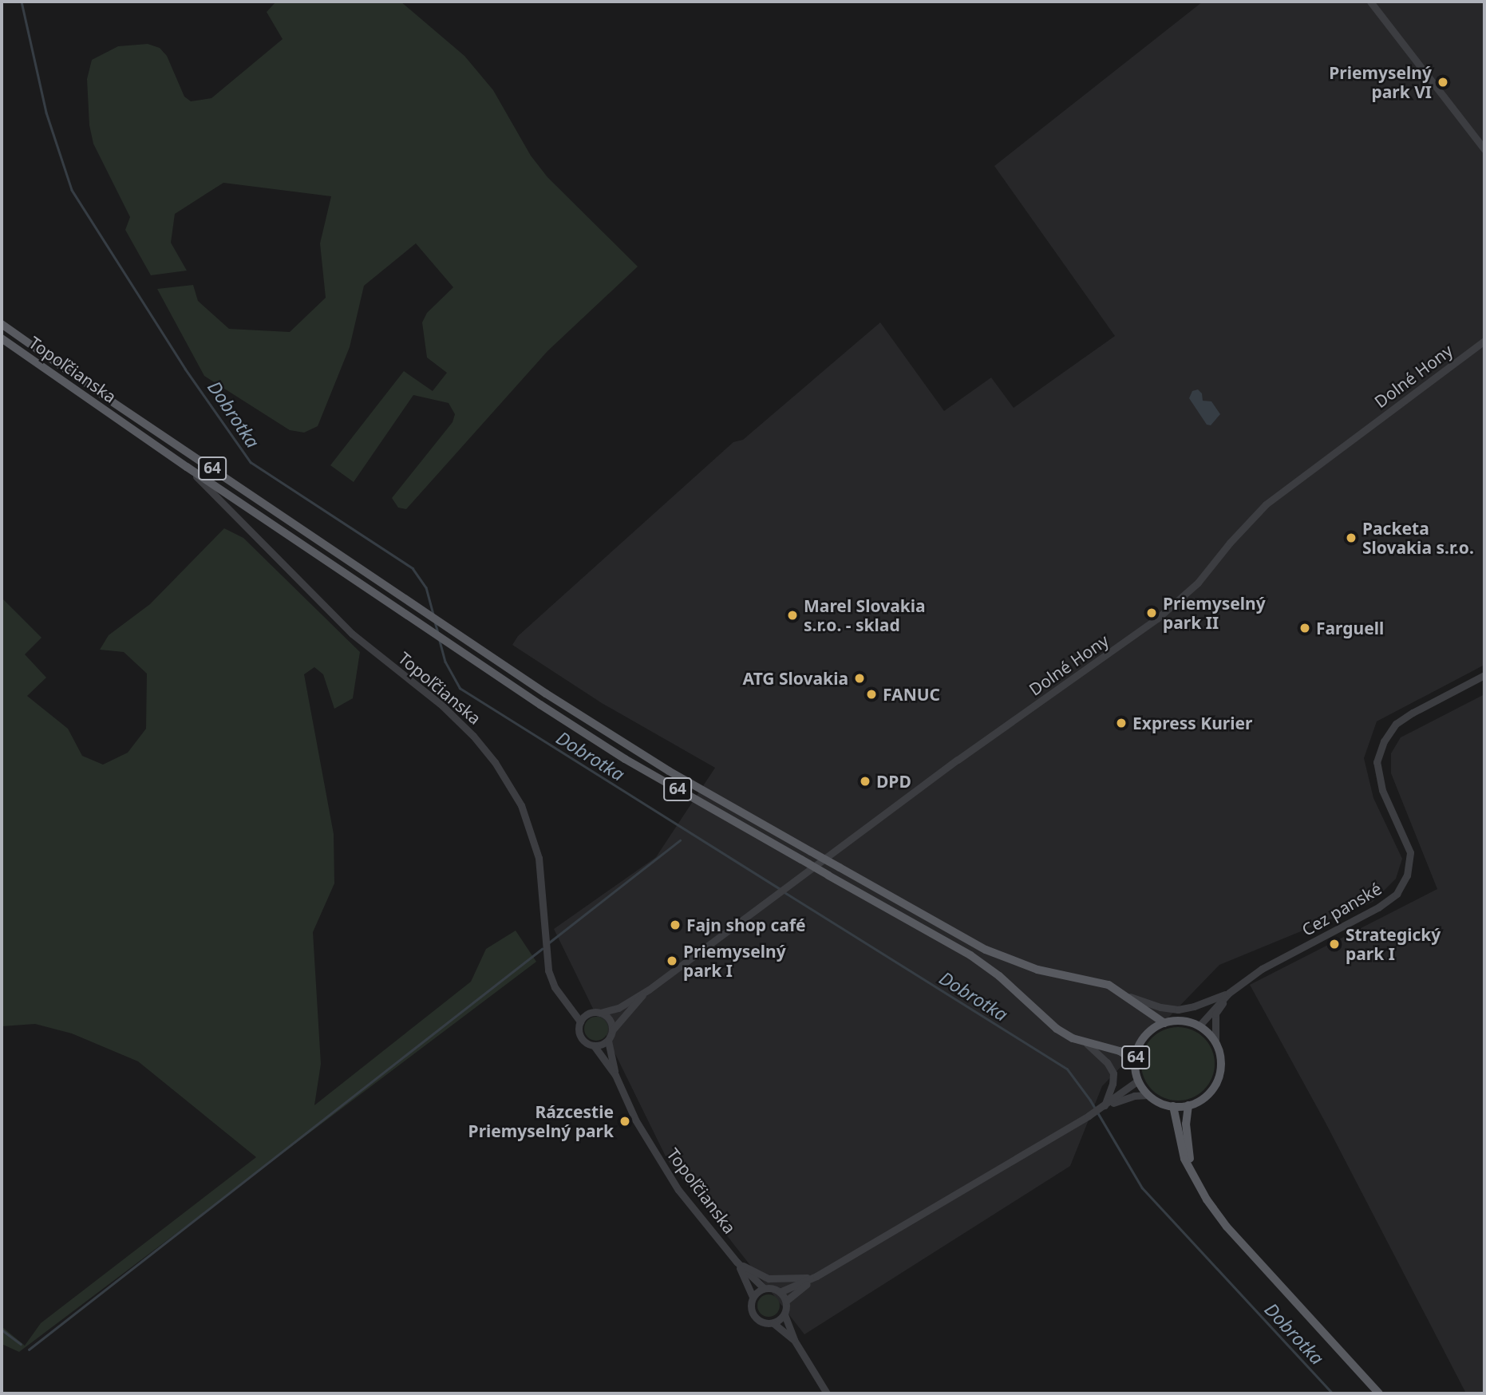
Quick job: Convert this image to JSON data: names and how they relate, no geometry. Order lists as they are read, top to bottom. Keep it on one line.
{"streets":{"main road":["Topoľčianska","64"],"street":["Dolné Hony","Cez panské"]},"crossings":[["Topoľčianska","Dolné Hony"],["Topoľčianska","64"]],"water":["Dobrotka"],"places":["Priemyselný park VI","Packeta Slovakia s.r.o.","Priemyselný park II","Marel Slovakia s.r.o. - sklad","Farguell","ATG Slovakia","FANUC","Express Kurier","DPD","Fajn shop café","Strategický park I","Priemyselný park I","Rázcestie Priemyselný park"]}
